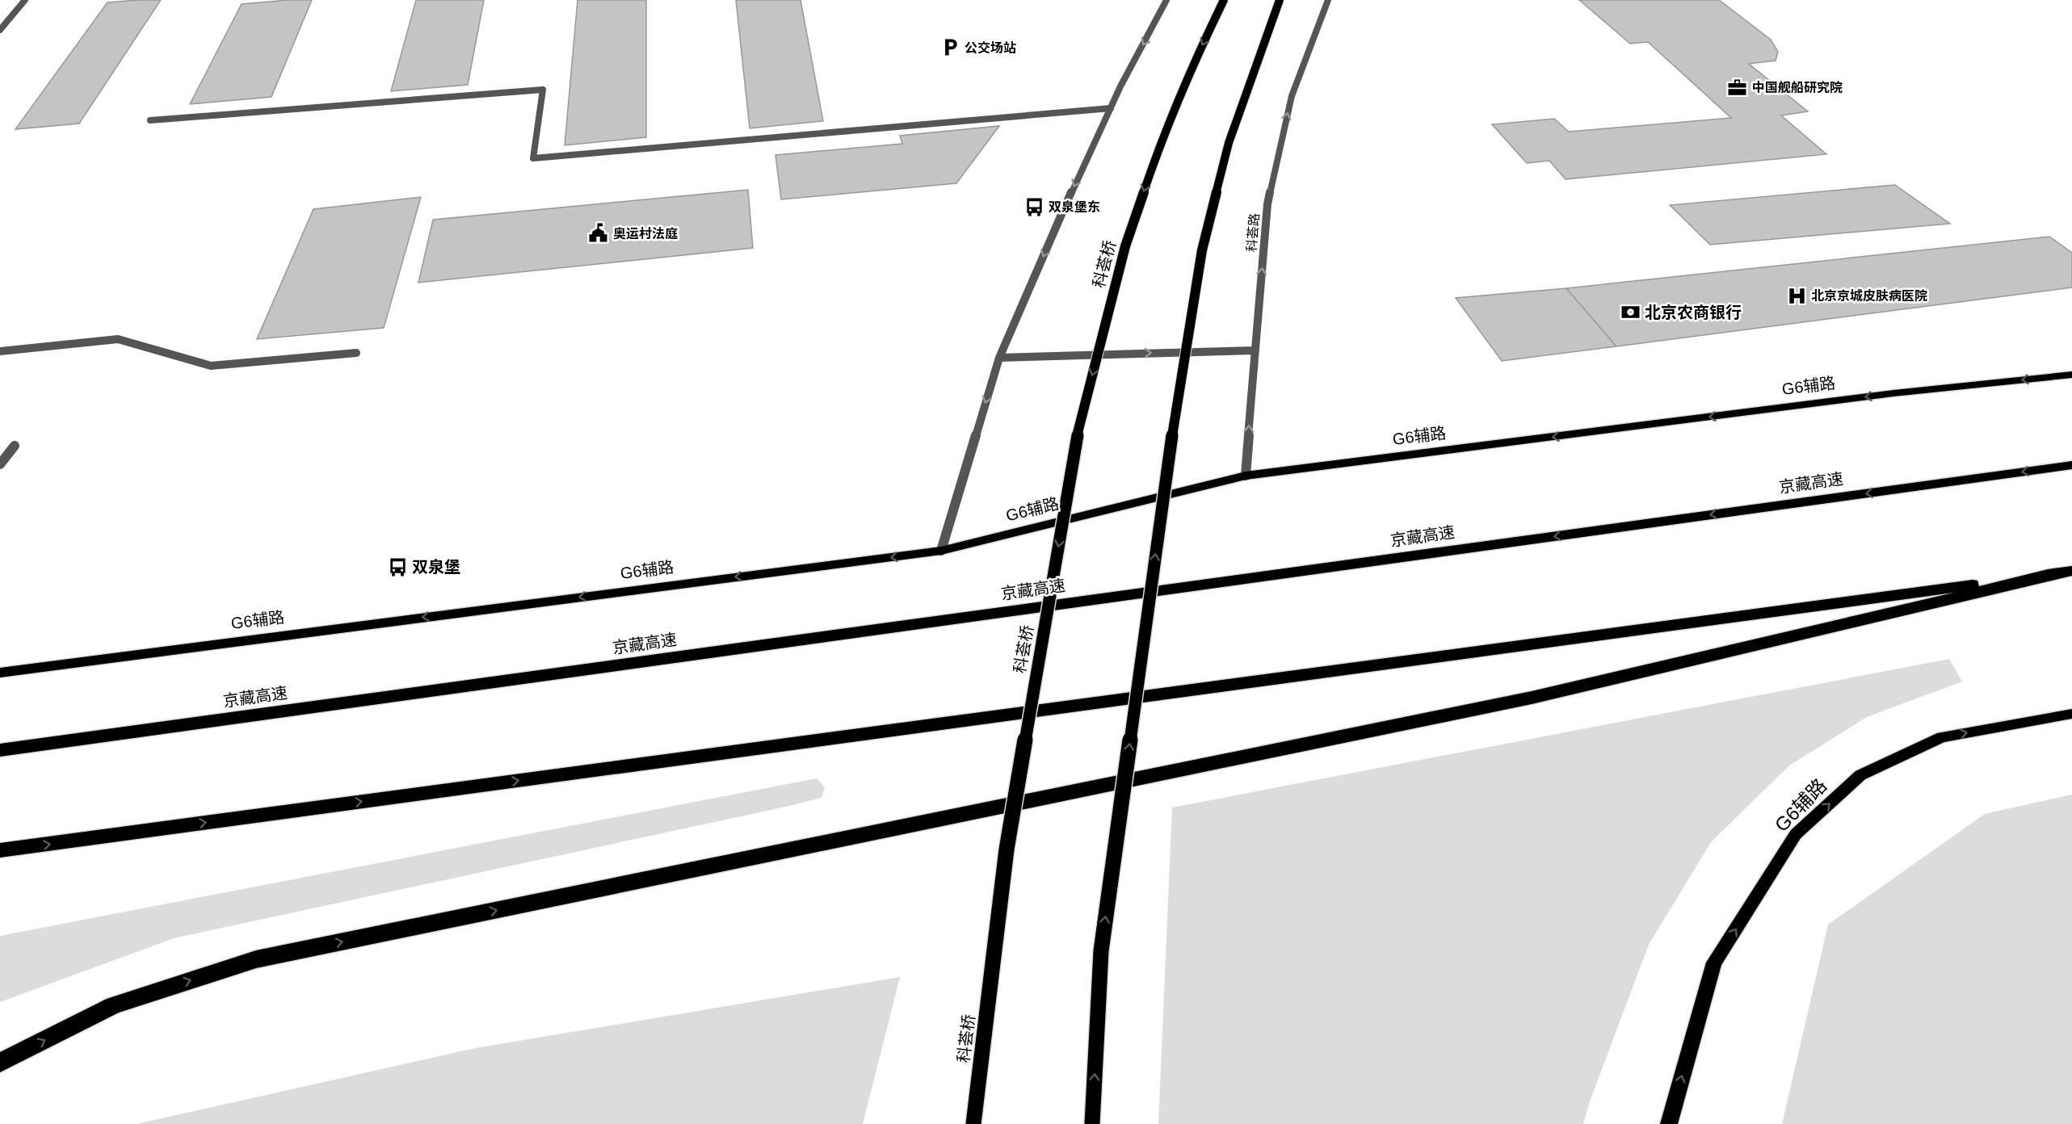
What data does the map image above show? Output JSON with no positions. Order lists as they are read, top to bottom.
{
  "streets": {
    "highway": ["京藏高速"],
    "main road": ["科荟桥", "G6辅路"],
    "street": ["科荟路"]
  },
  "crossings": [
    ["科荟路", "G6辅路"]
  ],
  "one_way": ["科荟路"],
  "places": {
    "parking": ["公交场站"],
    "office": ["中国舰船研究院"],
    "bus stop": ["双泉堡东", "双泉堡"],
    "public building": ["奥运村法庭"],
    "hospital": ["北京京城皮肤病医院"],
    "bank": ["北京农商银行"]
  }
}
